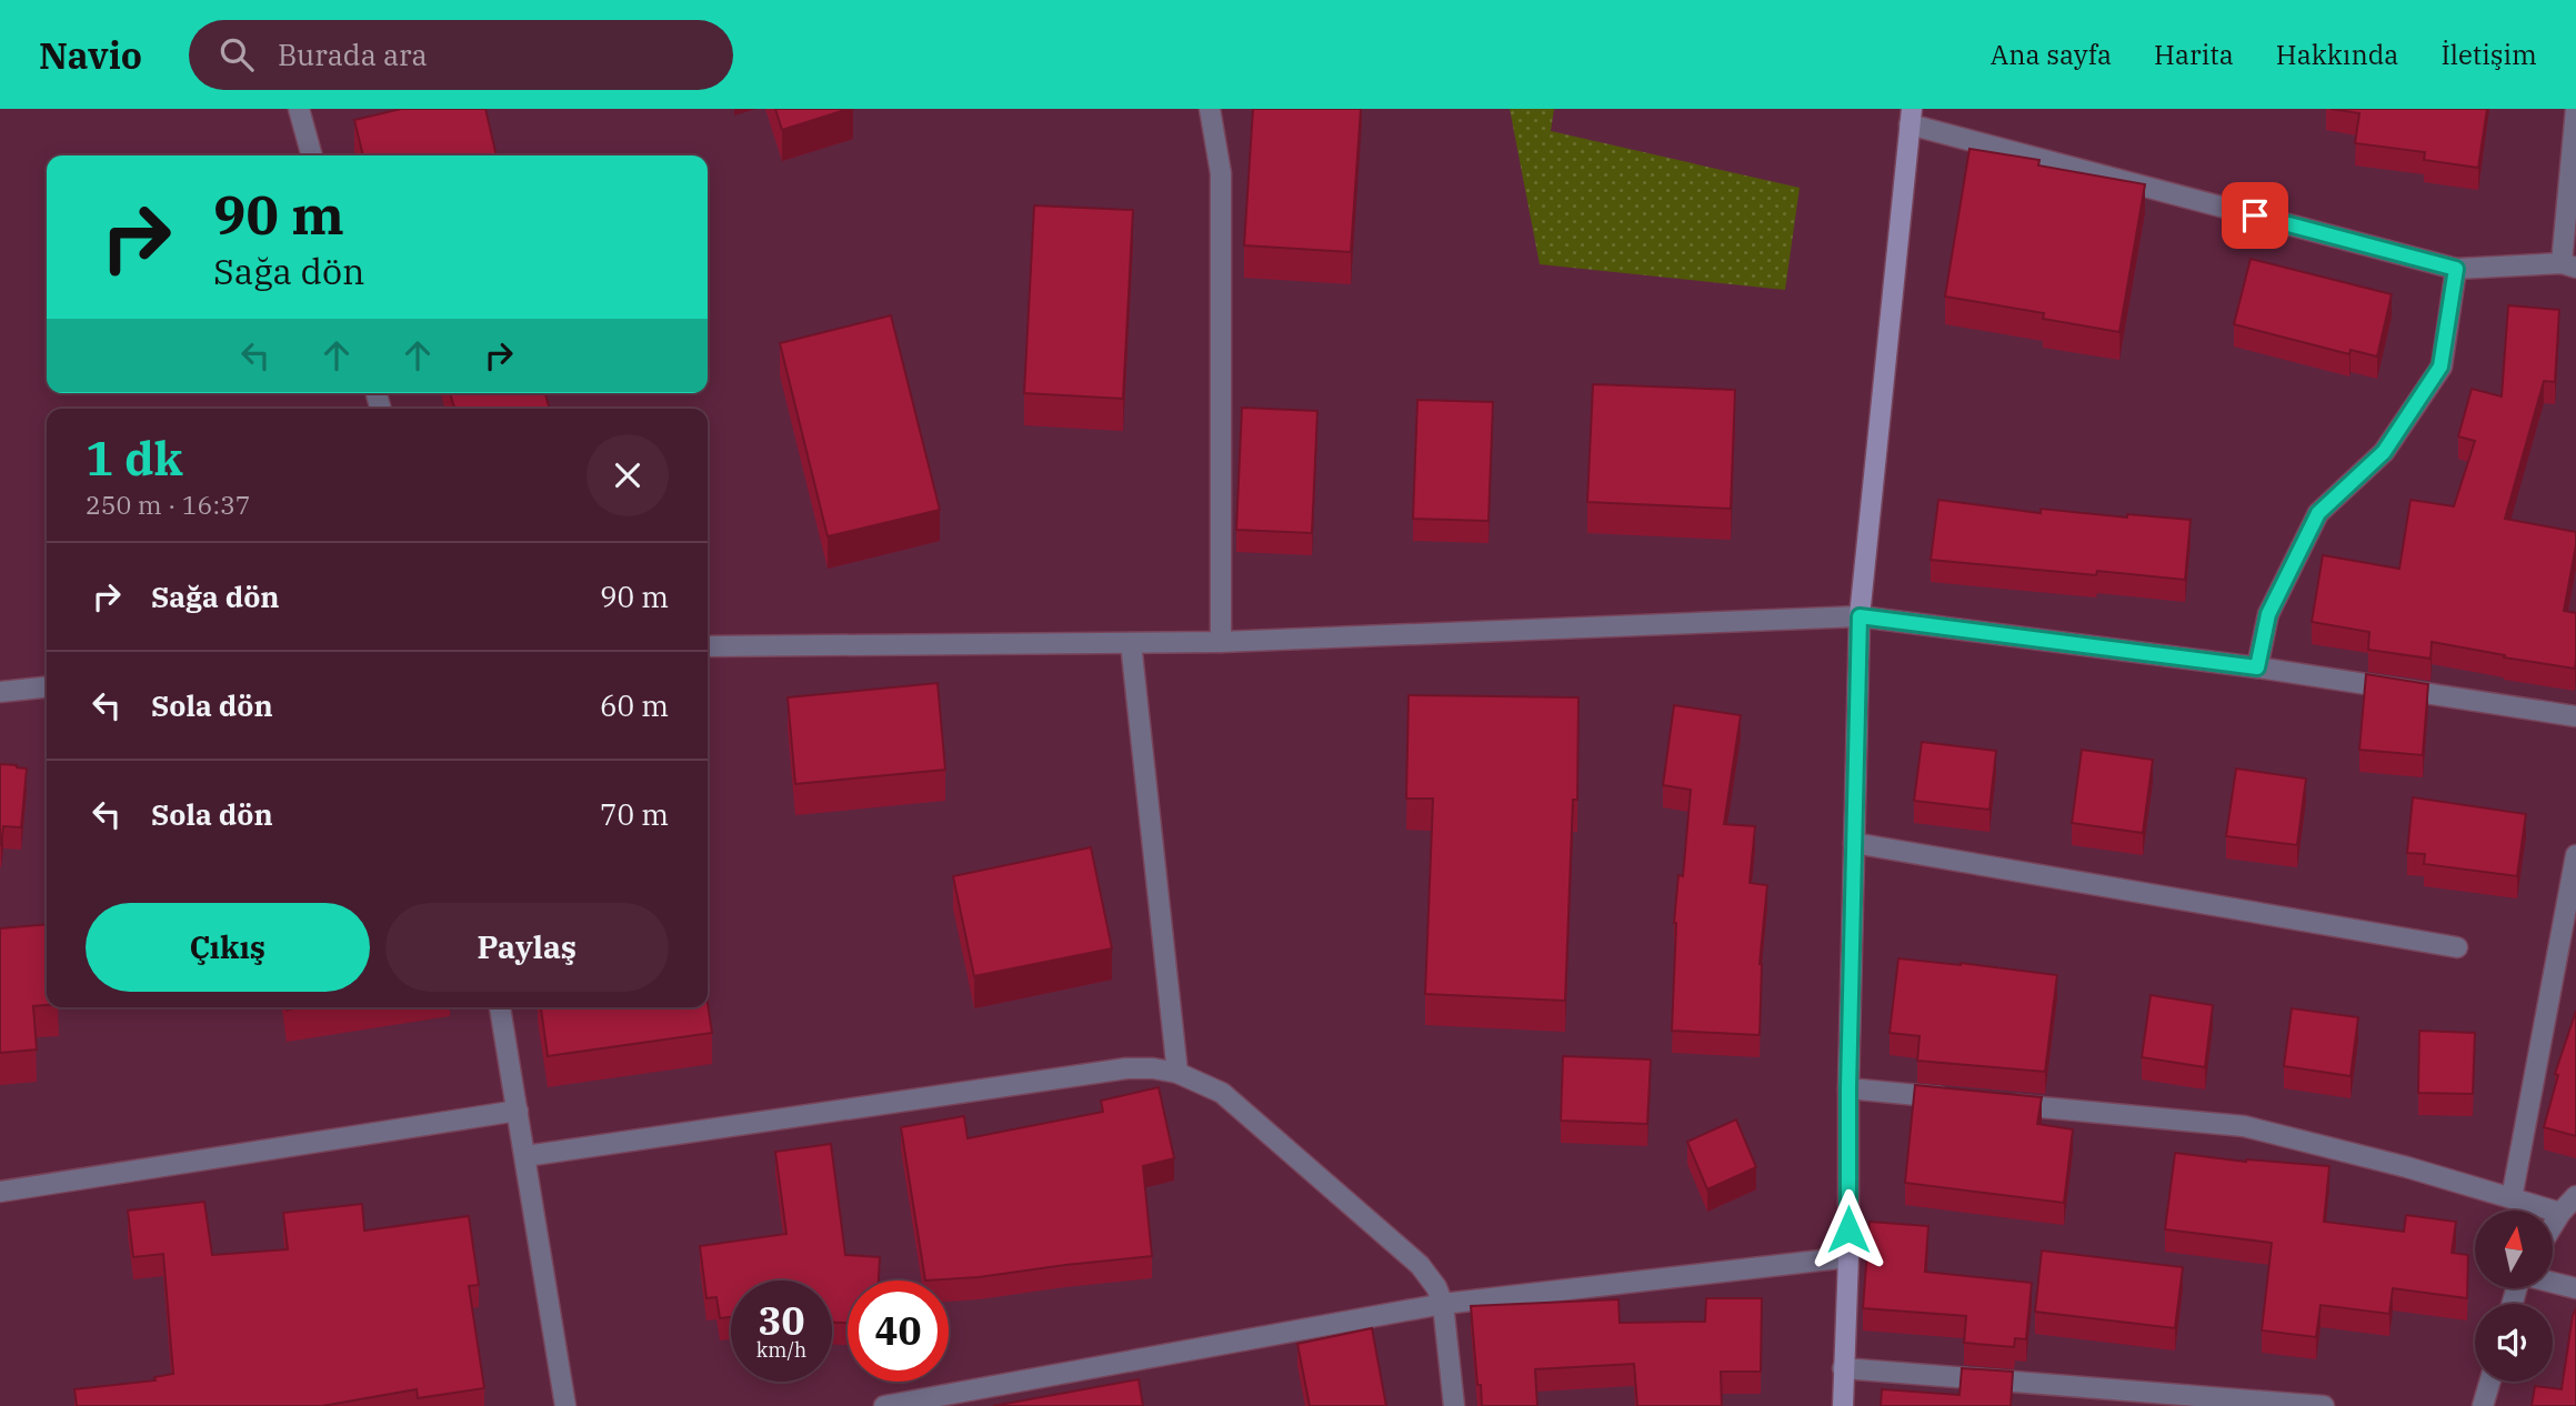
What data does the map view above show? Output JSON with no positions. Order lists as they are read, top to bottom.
{
  "north": "top",
  "page": {
    "header": "Navio",
    "search": "Burada ara",
    "nav": [
      "Ana sayfa",
      "Harita",
      "Hakkında",
      "İletişim"
    ],
    "turn": ["90 m", "Sağa dön"],
    "heading": ["1 dk", "250 m · 16:37"],
    "list": [
      {
        "name": "Sağa dön",
        "value": "90 m"
      },
      {
        "name": "Sola dön",
        "value": "60 m"
      },
      {
        "name": "Sola dön",
        "value": "70 m"
      }
    ],
    "buttons": ["Çıkış", "Paylaş"],
    "speed": "30 km/h",
    "limit": "40"
  }
}
